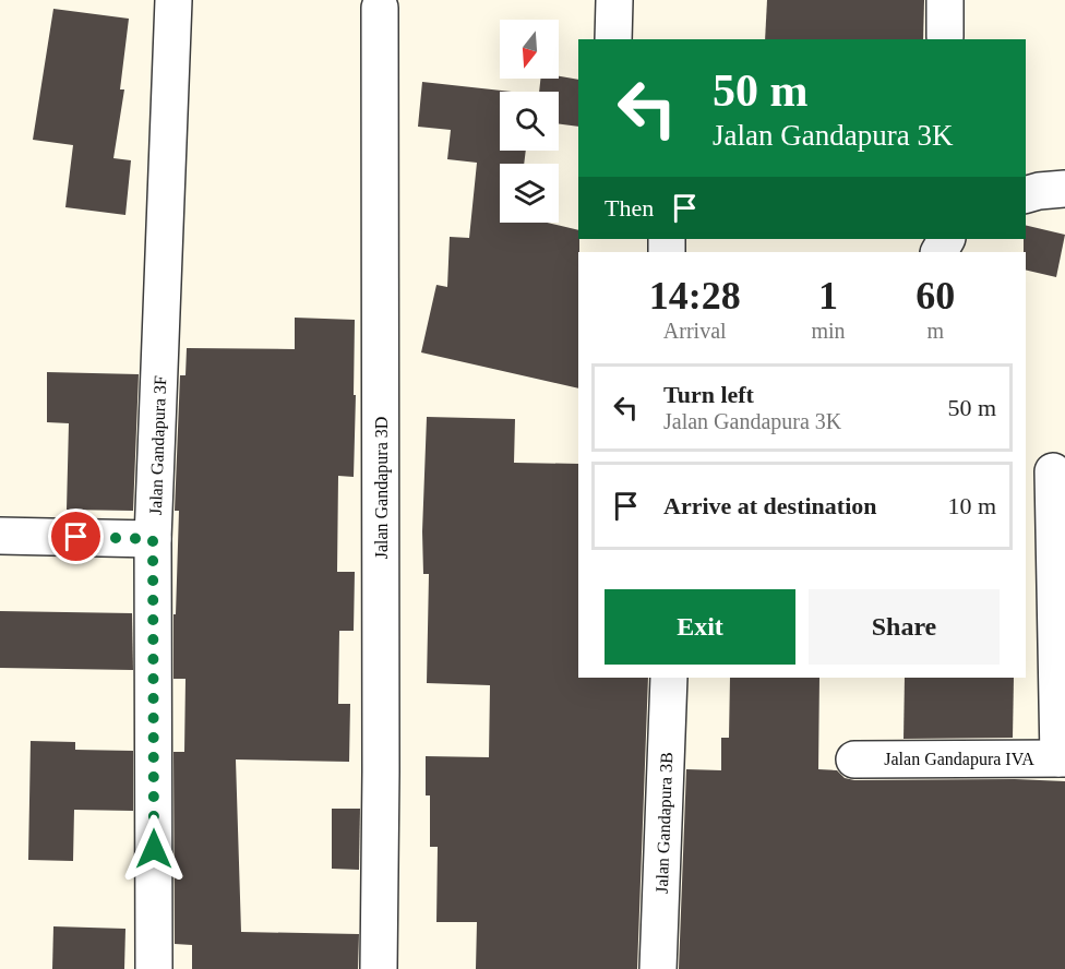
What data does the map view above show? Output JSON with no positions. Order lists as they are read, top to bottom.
{
  "streets": {
    "street": [
      "Jalan Gandapura 3F",
      "Jalan Gandapura 3D",
      "Jalan Gandapura IVA",
      "Jalan Gandapura 3B"
    ]
  },
  "north": "bottom",
  "page": {
    "turn": ["50 m", "Jalan Gandapura 3K"],
    "then": "Then",
    "eta": [
      "14:28",
      "Arrival",
      "1",
      "min",
      "60",
      "m"
    ],
    "list": [
      {
        "name": "Turn left",
        "note": "Jalan Gandapura 3K",
        "value": "50 m"
      },
      {
        "name": "Arrive at destination",
        "value": "10 m"
      }
    ],
    "buttons": ["Exit", "Share"]
  }
}
